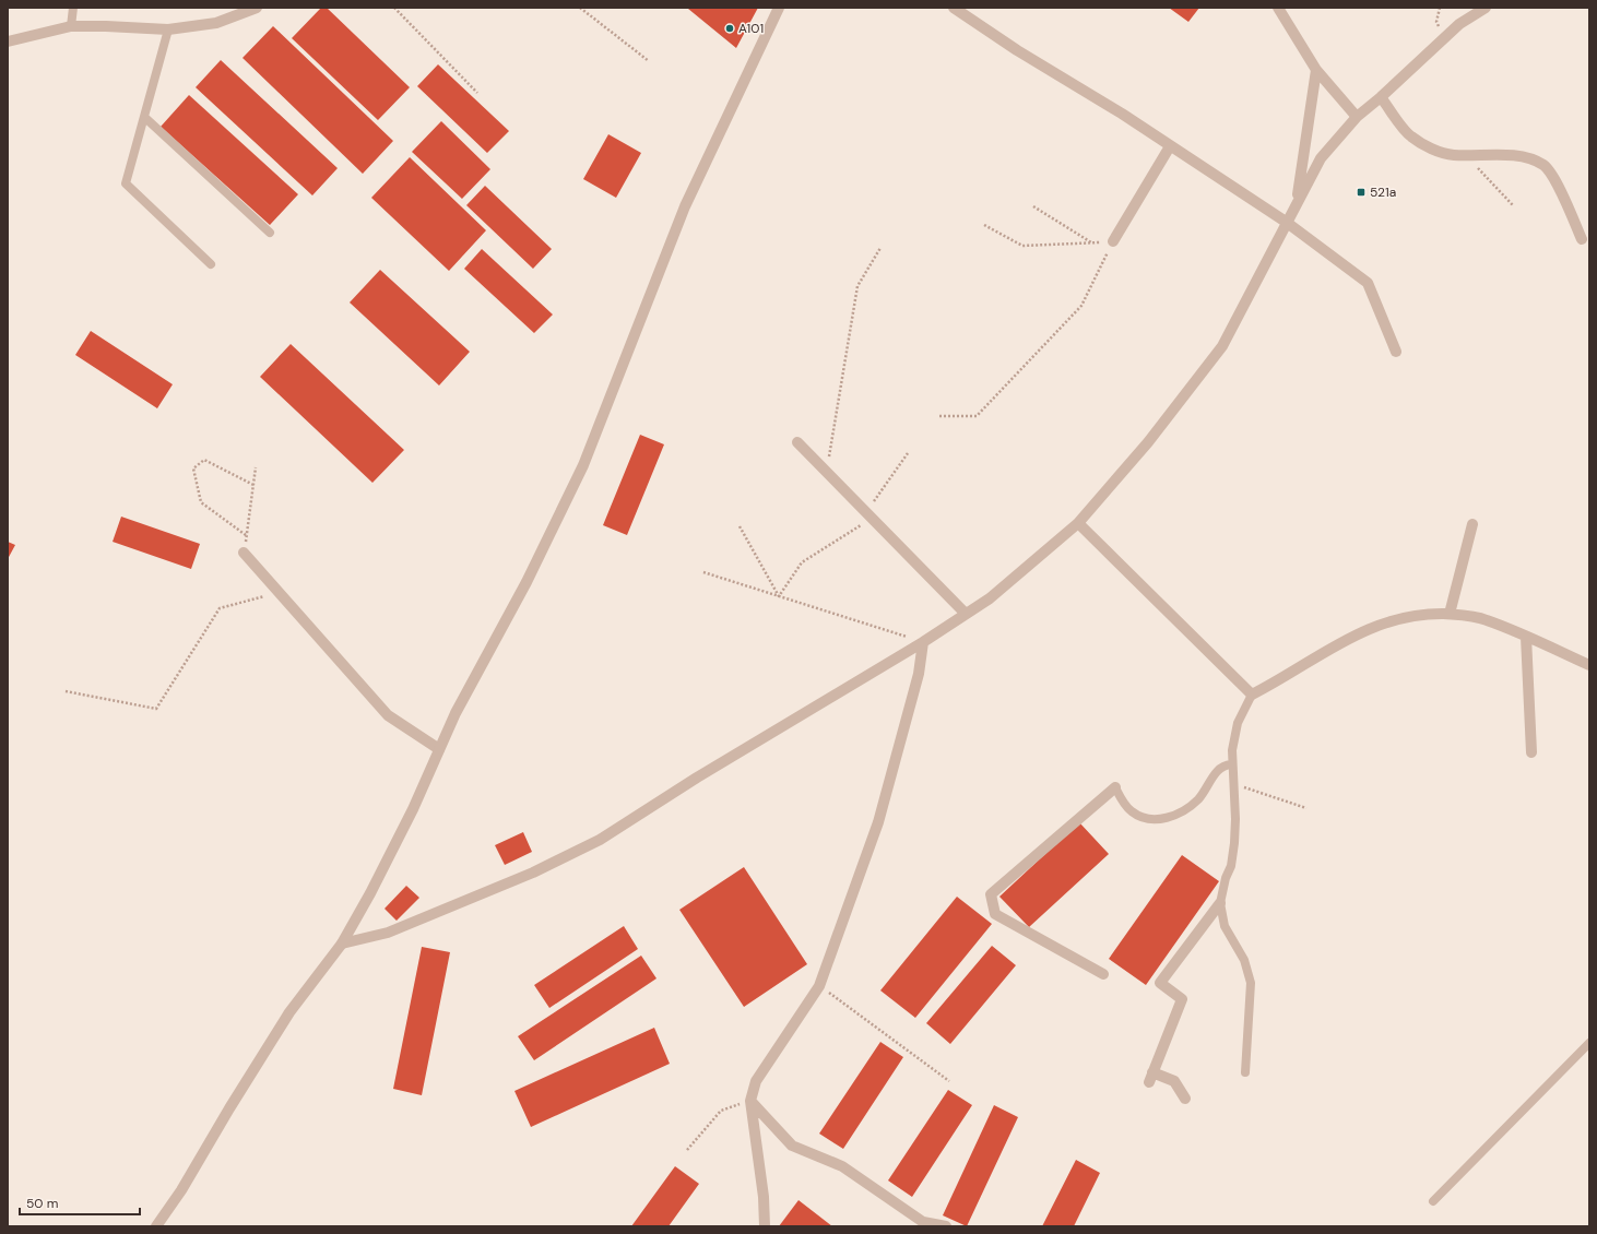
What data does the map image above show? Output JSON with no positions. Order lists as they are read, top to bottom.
{
  "places": {
    "other": ["A101"],
    "transit": ["521a"]
  },
  "scale_bar": "50 m"
}
